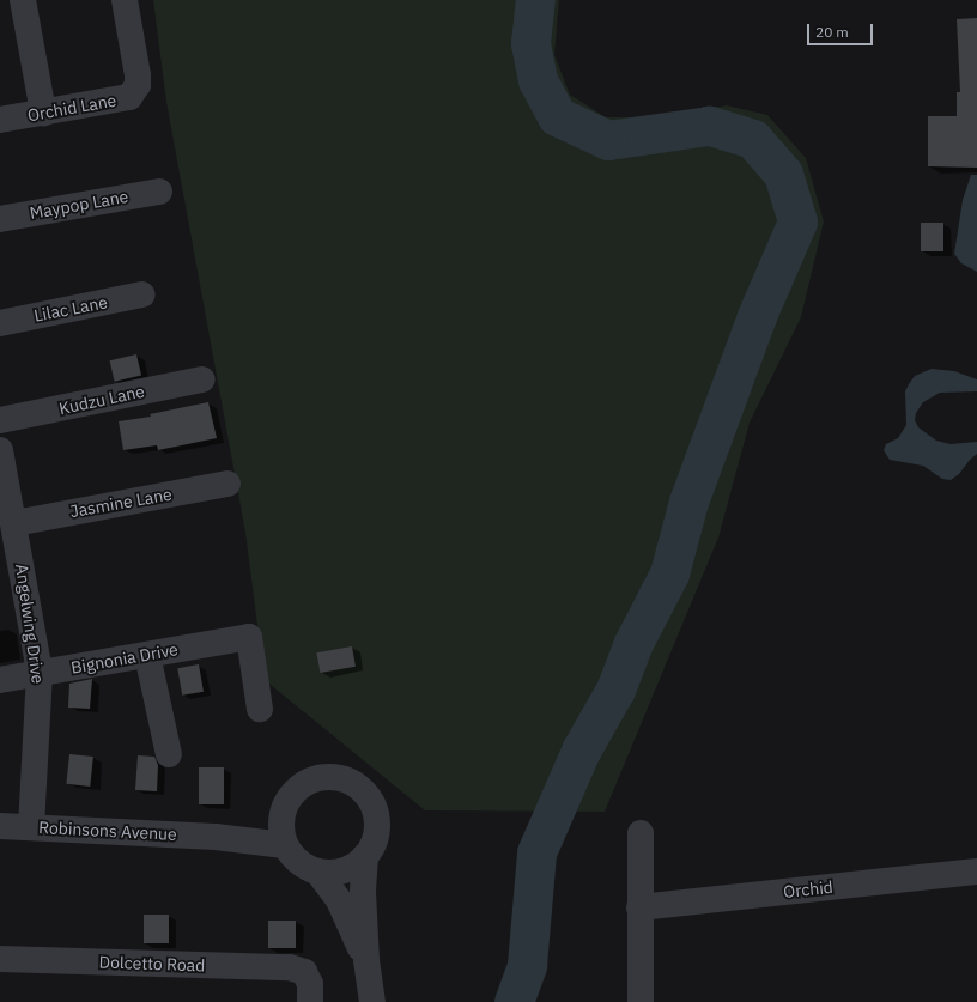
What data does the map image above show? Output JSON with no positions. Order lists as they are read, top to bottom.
{
  "streets": {
    "street": [
      "Orchid Lane",
      "Maypop Lane",
      "Lilac Lane",
      "Kudzu Lane",
      "Jasmine Lane",
      "Angelwing Drive",
      "Bignonia Drive",
      "Robinsons Avenue",
      "Orchid",
      "Dolcetto Road"
    ]
  },
  "crossings": [
    ["Jasmine Lane", "Angelwing Drive"],
    ["Angelwing Drive", "Bignonia Drive"],
    ["Angelwing Drive", "Robinsons Avenue"]
  ],
  "scale_bar": "20 m"
}
